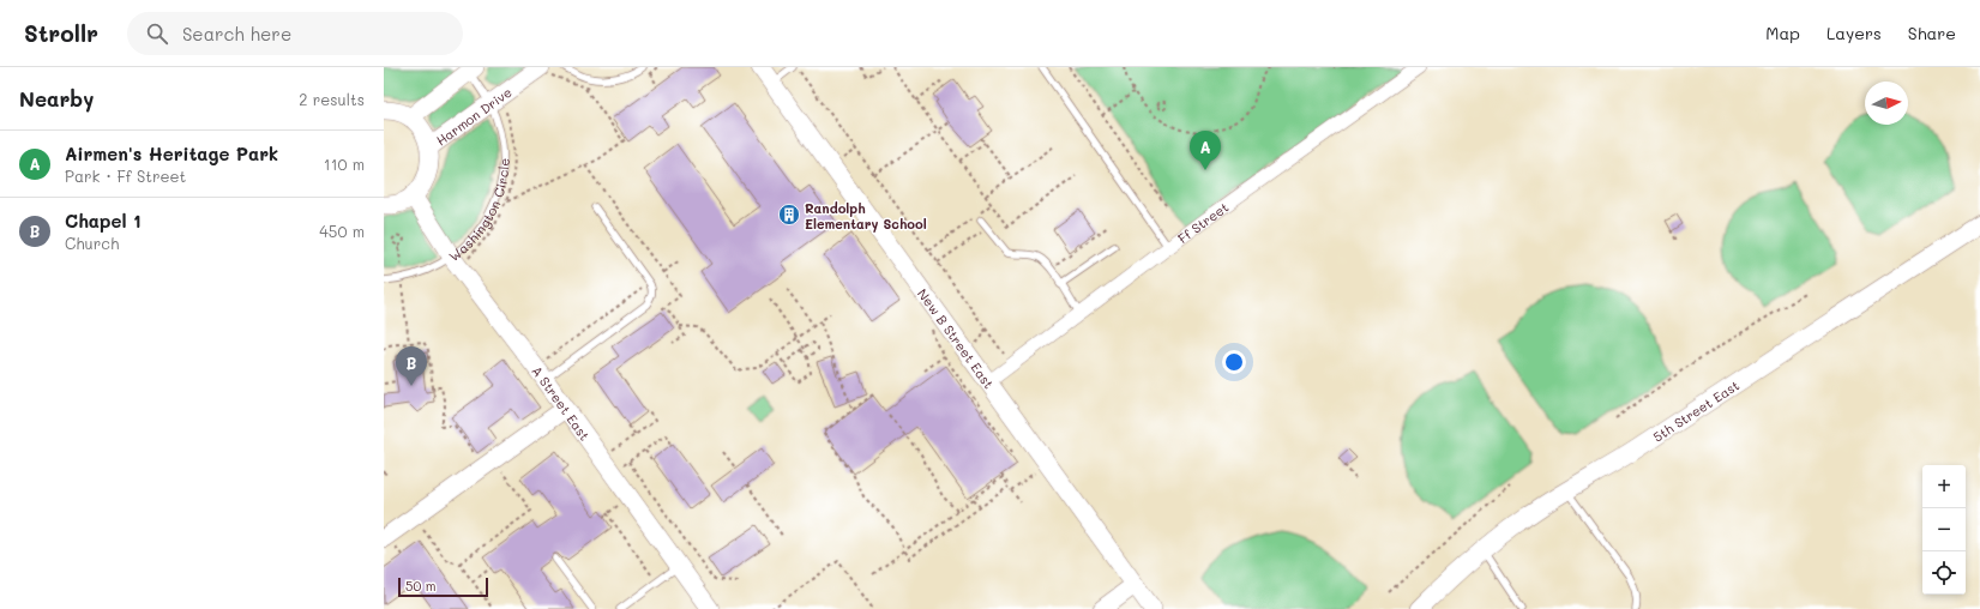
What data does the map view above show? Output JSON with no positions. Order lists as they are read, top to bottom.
{
  "streets": {
    "street": [
      "Harmon Drive",
      "Ff Street",
      "New B Street East",
      "A Street East",
      "5th Street East"
    ],
    "lane": ["Washington Circle"]
  },
  "crossings": [
    ["Harmon Drive", "Washington Circle"],
    ["Washington Circle", "A Street East"],
    ["Ff Street", "New B Street East"]
  ],
  "places": {
    "building": ["Randolph Elementary School"]
  },
  "scale_bar": "50 m",
  "north": "right",
  "page": {
    "header": "Strollr",
    "search": "Search here",
    "nav": ["Map", "Layers", "Share"],
    "heading": ["Nearby", "2 results"],
    "list": [
      {
        "mark": "A",
        "name": "Airmen's Heritage Park",
        "note": "Park · Ff Street",
        "value": "110 m"
      },
      {
        "mark": "B",
        "name": "Chapel 1",
        "note": "Church",
        "value": "450 m"
      }
    ],
    "pins": ["A", "B"],
    "map_buttons": ["+", "−"],
    "scale": "50 m"
  }
}
